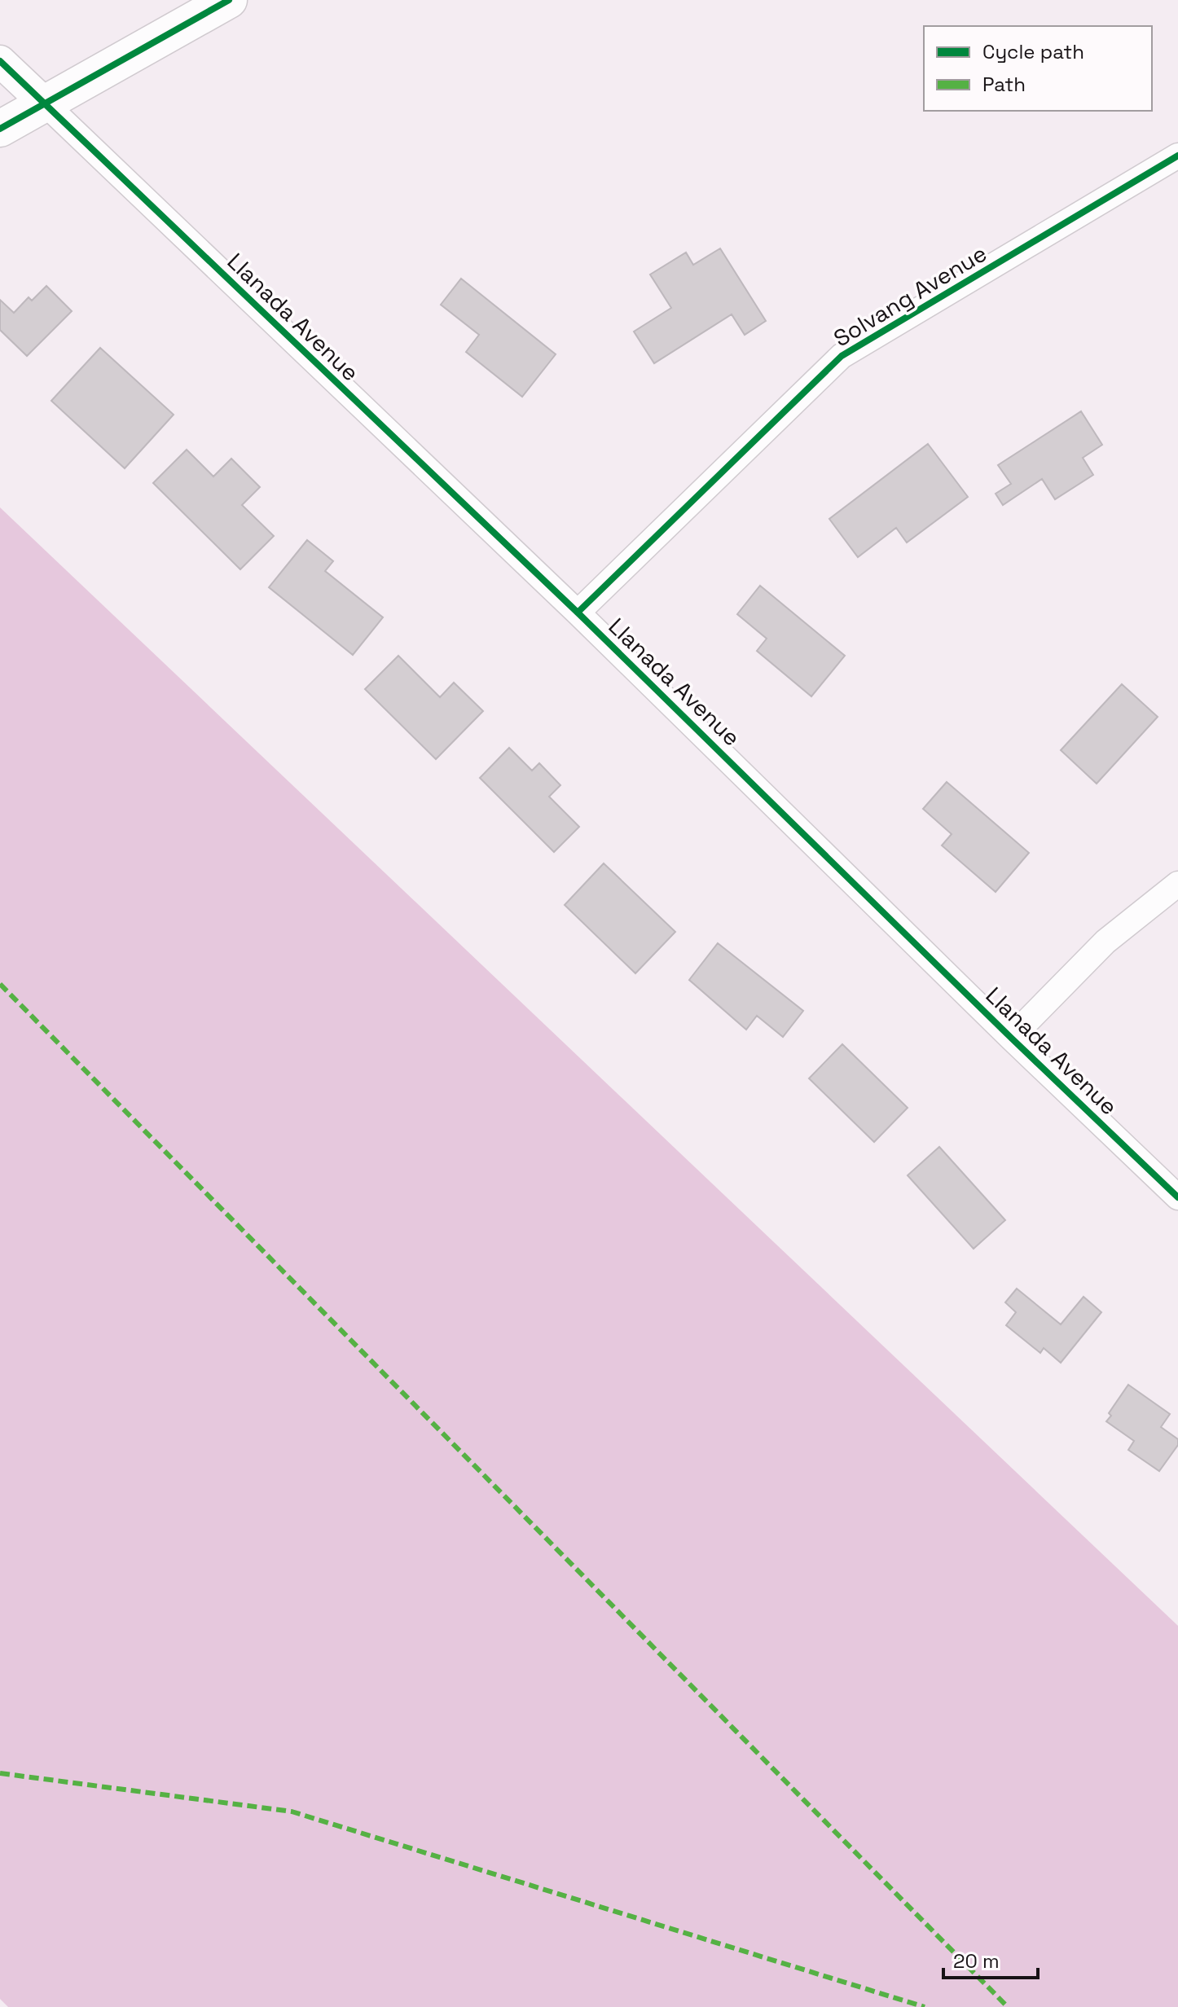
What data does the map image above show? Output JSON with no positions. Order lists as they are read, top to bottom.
{
  "streets": {
    "street": ["Solvang Avenue", "Llanada Avenue"]
  },
  "crossings": [
    ["Solvang Avenue", "Llanada Avenue"]
  ],
  "legend": ["Cycle path", "Path"],
  "scale_bar": "20 m"
}
